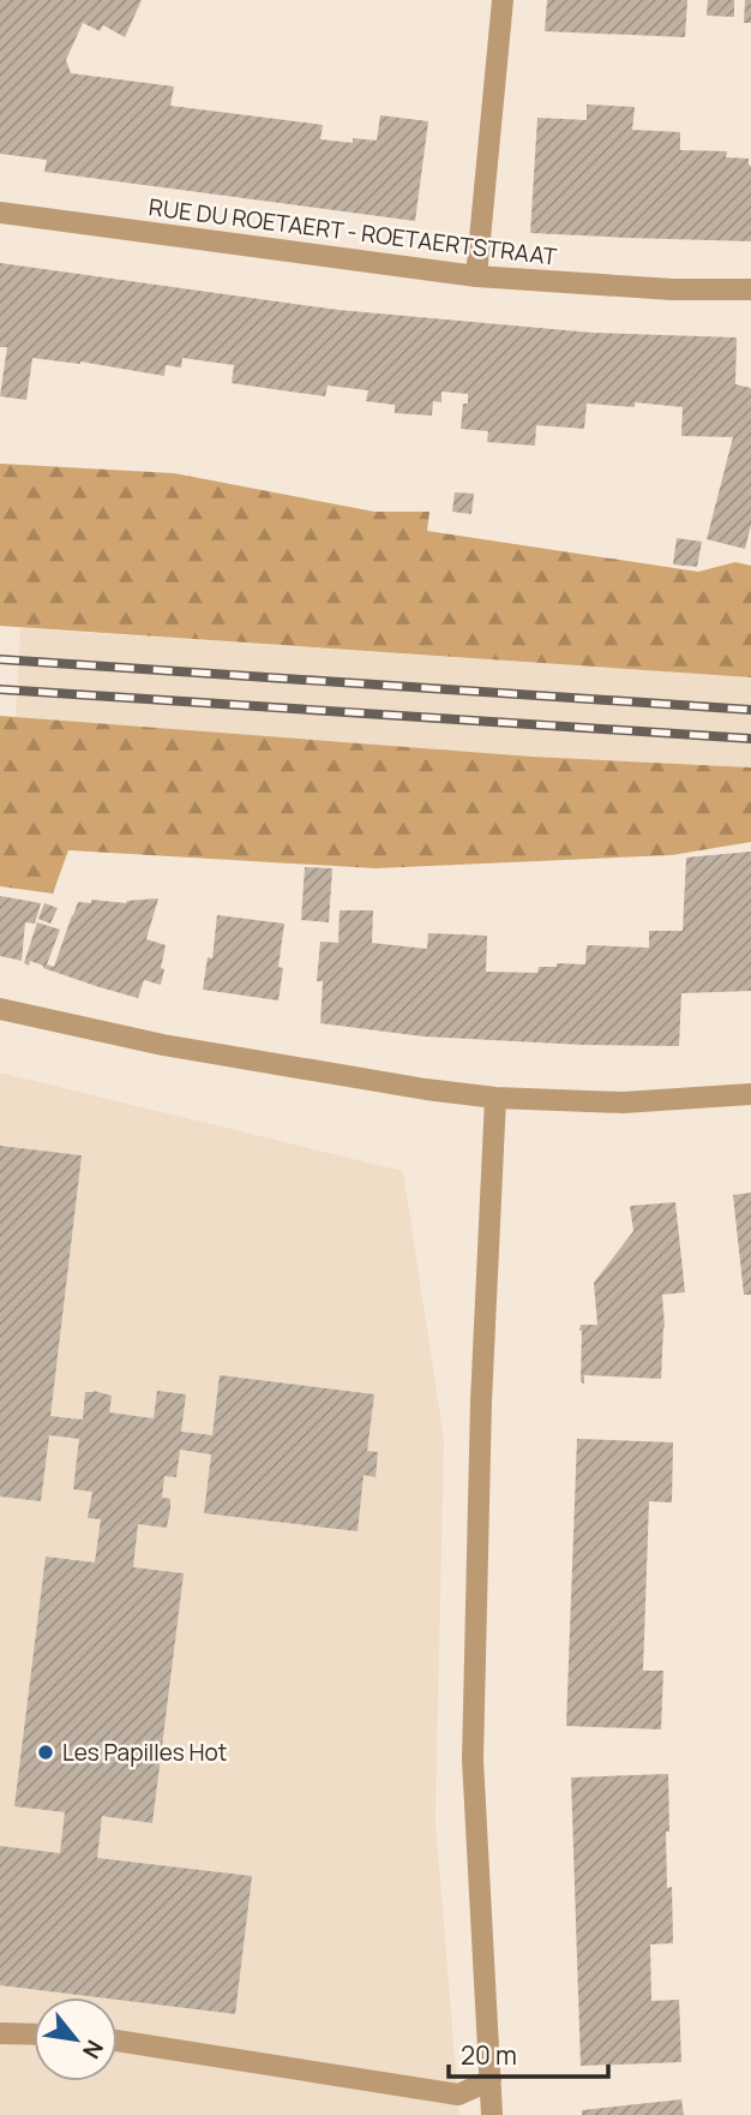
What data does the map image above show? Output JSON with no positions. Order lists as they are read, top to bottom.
{
  "streets": {
    "street": ["RUE DU ROETAERT - ROETAERTSTRAAT"]
  },
  "places": ["Les Papilles Hot"],
  "scale_bar": "20 m",
  "north": "bottom right"
}
